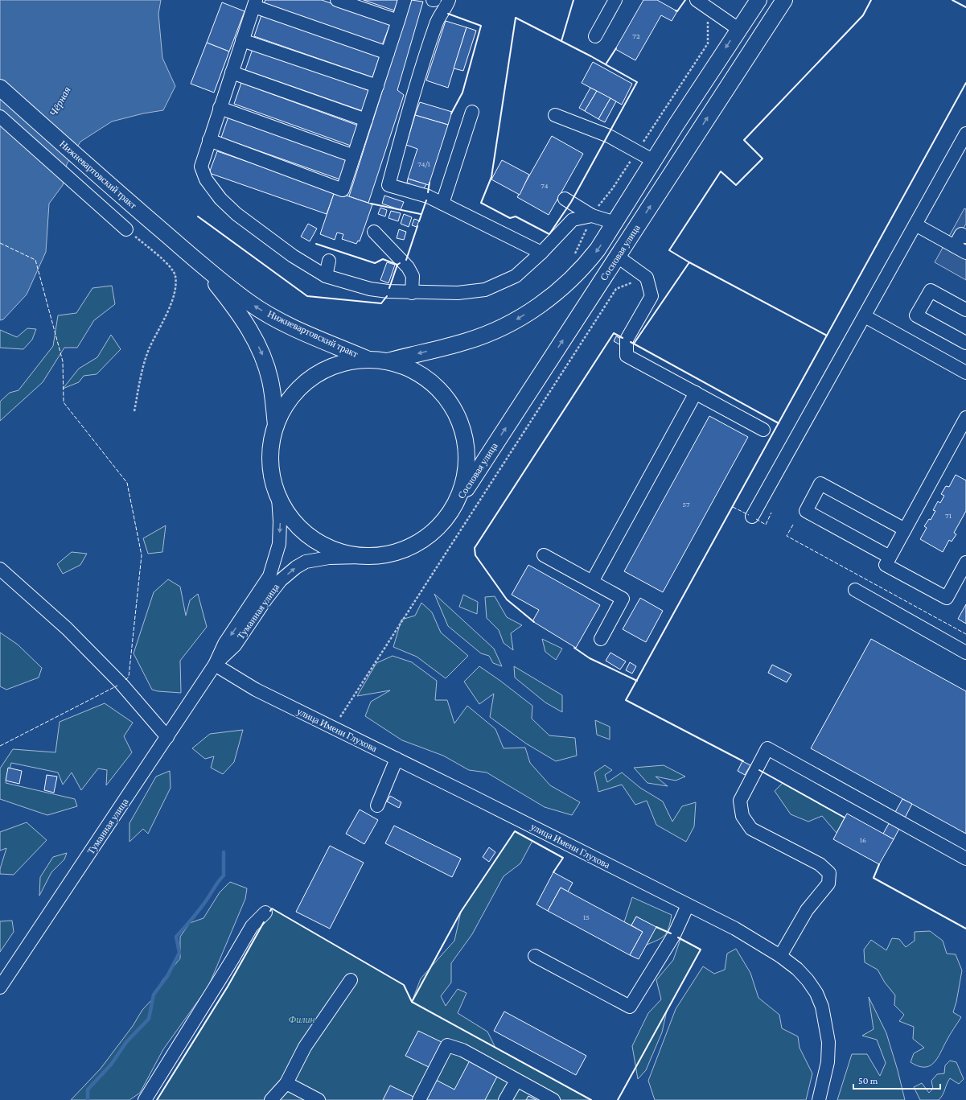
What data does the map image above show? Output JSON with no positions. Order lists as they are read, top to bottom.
{
  "streets": {
    "main road": ["Нижневартовский тракт", "Сосновая улица"],
    "street": ["Туманная улица", "улица Имени Глухова"]
  },
  "crossings": [
    ["Туманная улица", "улица Имени Глухова"]
  ],
  "water": ["Чёрная"],
  "parks": ["Филин"],
  "house_numbers": [
    "72",
    "74/1",
    "74",
    "57",
    "71",
    "16",
    "15"
  ],
  "scale_bar": "50 m"
}
